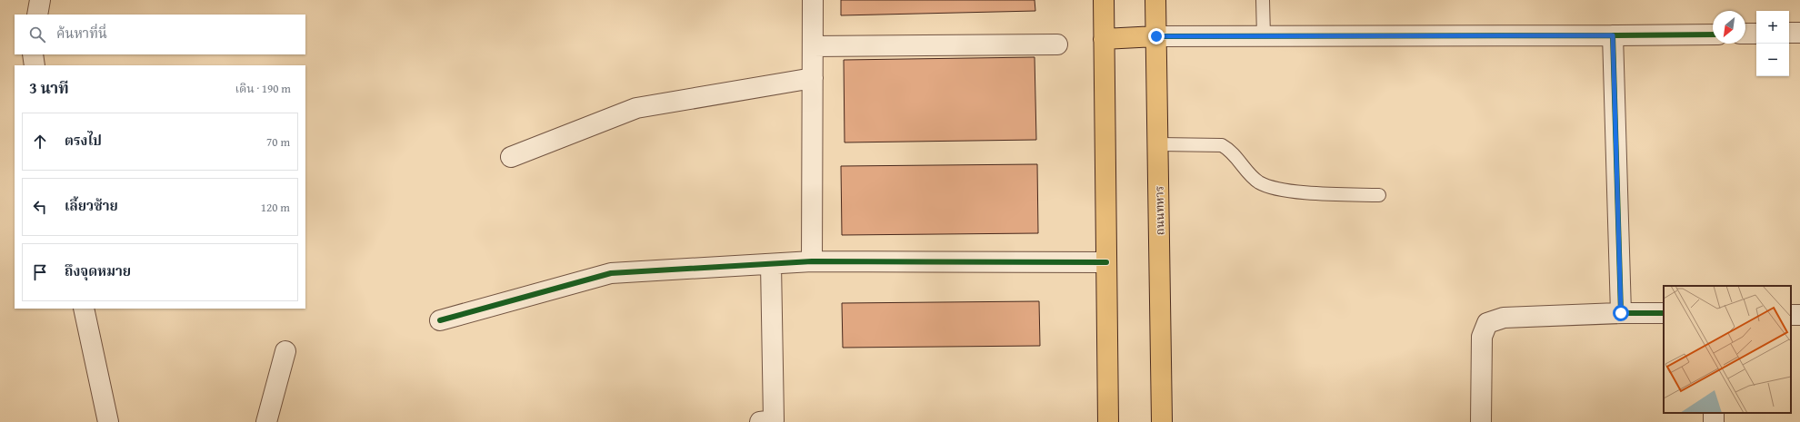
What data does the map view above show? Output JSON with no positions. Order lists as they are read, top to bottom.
{
  "streets": {
    "main road": ["ถนนทหาร"]
  },
  "north": "bottom left",
  "page": {
    "map_buttons": ["+", "−"],
    "search": "ค้นหาที่นี่",
    "heading": ["3 นาที", "เดิน · 190 m"],
    "list": [
      ["ตรงไป", "70 m"],
      ["เลี้ยวซ้าย", "120 m"],
      "ถึงจุดหมาย"
    ]
  }
}
